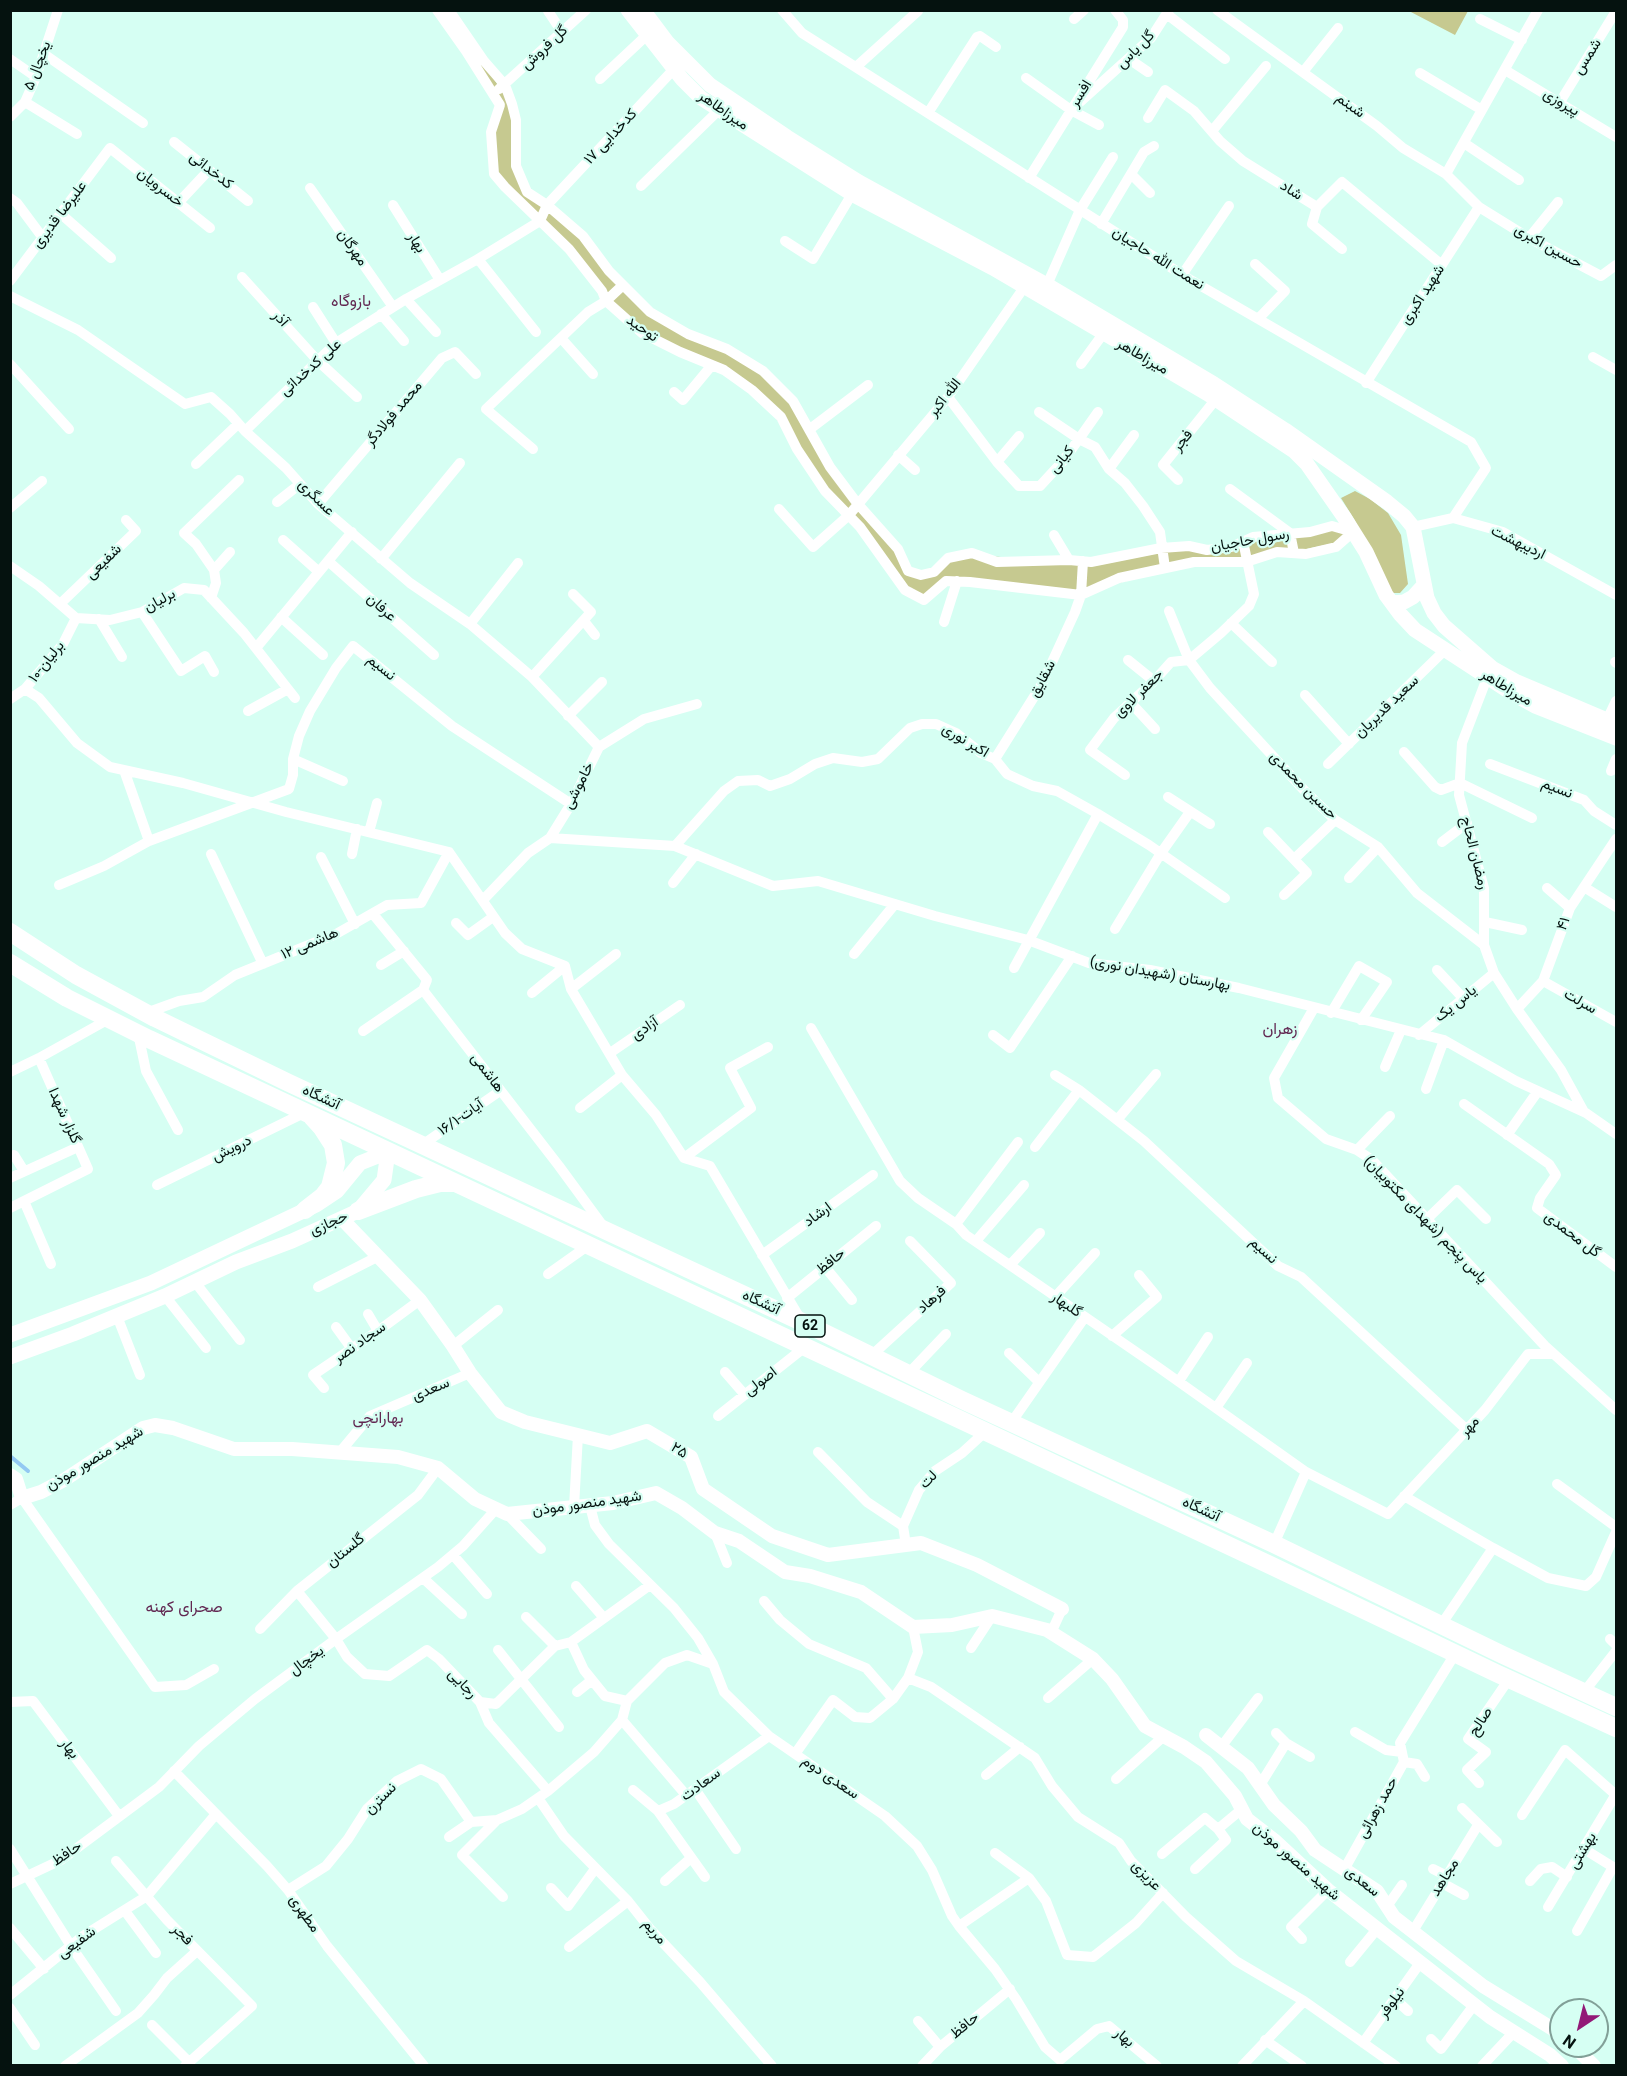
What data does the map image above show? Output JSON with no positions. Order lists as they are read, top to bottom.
{
  "streets": {
    "main road": [
      "میرزاطاهر",
      "آتشگاه",
      "حجازی",
      "62"
    ],
    "street": [
      "گل فروش",
      "گل یاس",
      "شمس",
      "یخچال ۵",
      "افسر",
      "پیروزی",
      "شبنم",
      "کدخدایی ۱۷",
      "کدخدائی",
      "خسرویان",
      "شاد",
      "علیرضا قدیری",
      "بهار",
      "حسین اکبری",
      "مهرگان",
      "نعمت الله حاجیان",
      "شهید اکبری",
      "آذر",
      "توحید",
      "علی کدخدائی",
      "الله اکبر",
      "محمد فولادگر",
      "فجر",
      "کیانی",
      "عسگری",
      "رسول حاجیان",
      "اردیبهشت",
      "شفیعی",
      "برلیان",
      "عرفان",
      "۱۰-برلیان",
      "نسیم",
      "شقایق",
      "جعفر لاوی",
      "سعید قدیریان",
      "اکبر نوری",
      "خاموشی",
      "حسین محمدی",
      "رمضان الحاج",
      "۴۱",
      "۱۲ هاشمی",
      "بهارستان (شهیدان نوری)",
      "سرلت",
      "یاس یک",
      "آزادی",
      "هاشمی",
      "گلزار شهدا",
      "۱۶/۱-آیات",
      "درویش",
      "ارشاد",
      "یاس پنجم (شهدای مکتوبیان)",
      "گل محمدی",
      "حافظ",
      "فرهاد",
      "گلبهار",
      "سجاد نصر",
      "اصولی",
      "سعدی",
      "مهر",
      "۲۵",
      "شهید منصور موذن",
      "لت",
      "گلستان",
      "یخچال",
      "رجایی",
      "صالح",
      "سعدی دوم",
      "سعادت",
      "نسترن",
      "حمد زهرائی",
      "بهشتی",
      "عزیزی",
      "مجاهد",
      "مطهری",
      "مریم",
      "نیلوفر"
    ]
  },
  "crossings": [
    ["گل فروش", "توحید"],
    ["گل یاس", "افسر"],
    ["شمس", "پیروزی"],
    ["افسر", "نعمت الله حاجیان"],
    ["شبنم", "حسین اکبری"],
    ["شبنم", "شهید اکبری"],
    ["میرزاطاهر", "کدخدایی ۱۷"],
    ["میرزاطاهر", "الله اکبر"],
    ["میرزاطاهر", "فجر"],
    ["میرزاطاهر", "رسول حاجیان"],
    ["میرزاطاهر", "اردیبهشت"],
    ["میرزاطاهر", "سعید قدیریان"],
    ["میرزاطاهر", "رمضان الحاج"],
    ["کدخدایی ۱۷", "توحید"],
    ["کدخدایی ۱۷", "علی کدخدائی"],
    ["خسرویان", "علیرضا قدیری"],
    ["شاد", "شهید اکبری"],
    ["بهار", "علی کدخدائی"],
    ["بهار", "حافظ"],
    ["بهار", "یخچال"],
    ["بهار", "سعدی دوم"],
    ["حسین اکبری", "شهید اکبری"],
    ["مهرگان", "علی کدخدائی"],
    ["نعمت الله حاجیان", "شهید اکبری"],
    ["نعمت الله حاجیان", "اردیبهشت"],
    ["آذر", "علی کدخدائی"],
    ["توحید", "علی کدخدائی"],
    ["توحید", "الله اکبر"],
    ["توحید", "رسول حاجیان"],
    ["علی کدخدائی", "عسگری"],
    ["الله اکبر", "کیانی"],
    ["محمد فولادگر", "عسگری"],
    ["فجر", "شفیعی"],
    ["کیانی", "رسول حاجیان"],
    ["عسگری", "خاموشی"],
    ["رسول حاجیان", "شقایق"],
    ["رسول حاجیان", "جعفر لاوی"],
    ["شفیعی", "مطهری"],
    ["برلیان", "۱۰-برلیان"],
    ["نسیم", "خاموشی"],
    ["نسیم", "مهر"],
    ["شقایق", "اکبر نوری"],
    ["جعفر لاوی", "حسین محمدی"],
    ["اکبر نوری", "بهارستان (شهیدان نوری)"],
    ["خاموشی", "بهارستان (شهیدان نوری)"],
    ["حسین محمدی", "رمضان الحاج"],
    ["رمضان الحاج", "۴۱"],
    ["رمضان الحاج", "بهارستان (شهیدان نوری)"],
    ["رمضان الحاج", "یاس یک"],
    ["۴۱", "سرلت"],
    ["۱۲ هاشمی", "هاشمی"],
    ["۱۲ هاشمی", "آتشگاه"],
    ["بهارستان (شهیدان نوری)", "یاس یک"],
    ["بهارستان (شهیدان نوری)", "یاس پنجم (شهدای مکتوبیان)"],
    ["هاشمی", "آتشگاه"],
    ["هاشمی", "۱۶/۱-آیات"],
    ["آتشگاه", "۱۶/۱-آیات"],
    ["آتشگاه", "درویش"],
    ["آتشگاه", "حجازی"],
    ["آتشگاه", "فرهاد"],
    ["آتشگاه", "اصولی"],
    ["آتشگاه", "لت"],
    ["آتشگاه", "صالح"],
    ["آتشگاه", "حمد زهرائی"],
    ["یاس پنجم (شهدای مکتوبیان)", "مهر"],
    ["حجازی", "۲۵"],
    ["حافظ", "یخچال"],
    ["حافظ", "سعدی دوم"],
    ["گلبهار", "مهر"],
    ["سجاد نصر", "۲۵"],
    ["سعدی", "۲۵"],
    ["سعدی", "شهید منصور موذن"],
    ["سعدی", "حمد زهرائی"],
    ["سعدی", "مجاهد"],
    ["شهید منصور موذن", "گلستان"],
    ["شهید منصور موذن", "یخچال"],
    ["شهید منصور موذن", "سعدی دوم"],
    ["شهید منصور موذن", "نیلوفر"],
    ["یخچال", "رجایی"],
    ["یخچال", "مطهری"],
    ["سعدی دوم", "سعادت"],
    ["نسترن", "مطهری"],
    ["عزیزی", "نیلوفر"]
  ],
  "districts": [
    "بازوگاه",
    "زهران",
    "بهارانچی",
    "صحرای کهنه"
  ],
  "north": "bottom left"
}
